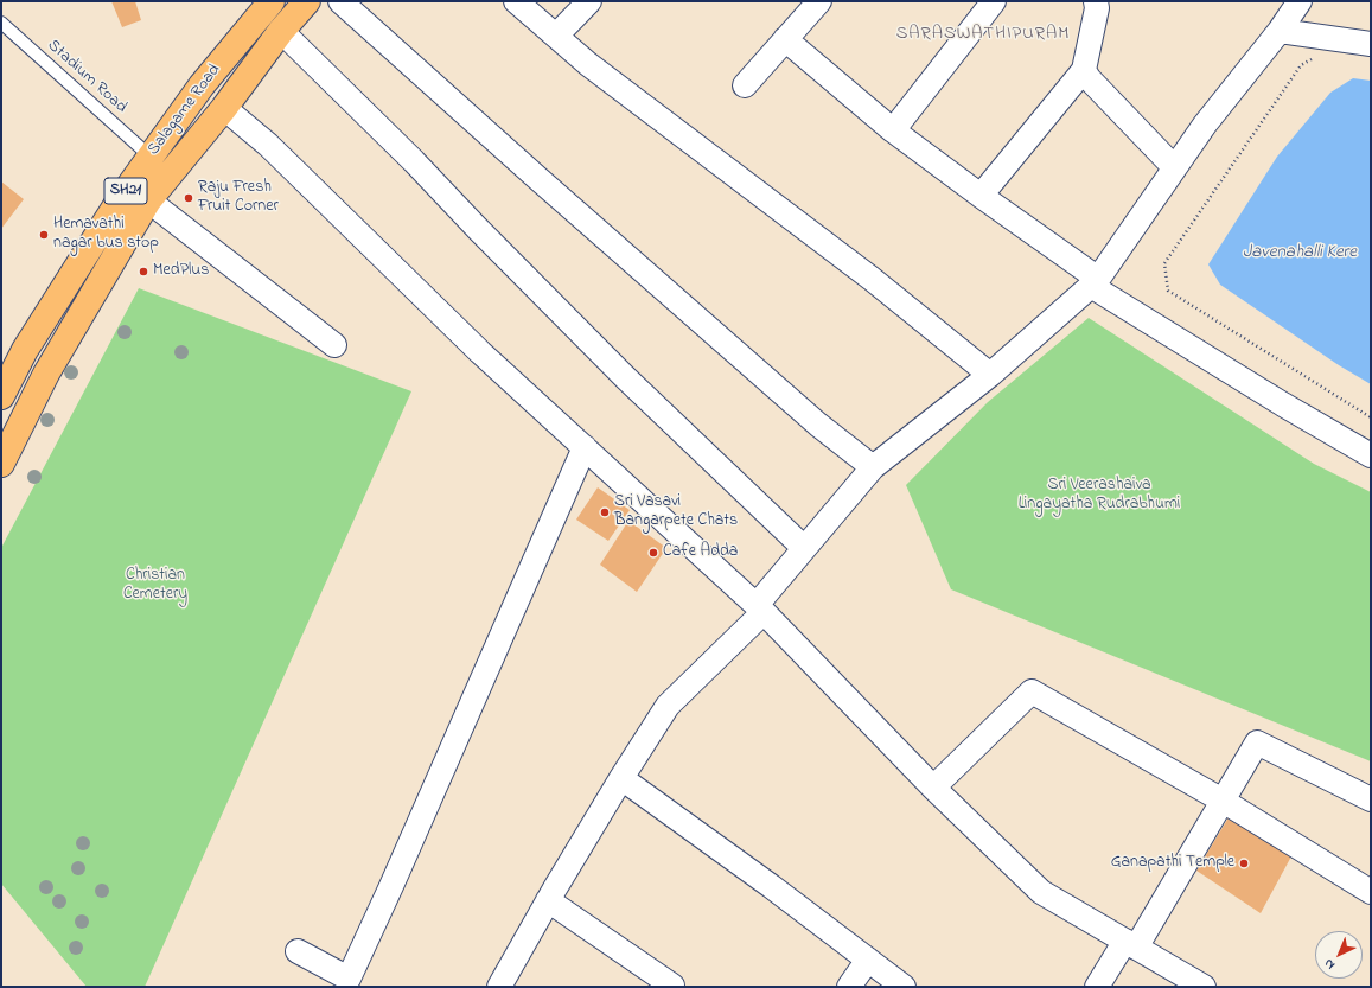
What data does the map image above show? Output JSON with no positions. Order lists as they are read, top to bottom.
{
  "streets": {
    "main road": ["Salagame Road", "SH21"],
    "lane": ["Stadium Road"]
  },
  "crossings": [
    ["Stadium Road", "Salagame Road"]
  ],
  "districts": ["SARASWATHIPURAM"],
  "water": ["Javenahalli Kere"],
  "parks": ["Sri Veerashaiva Lingayatha Rudrabhumi", "Christian Cemetery"],
  "places": [
    "Raju Fresh Fruit Corner",
    "Hemavathi nagar bus stop",
    "MedPlus",
    "Sri Vasavi Bangarpete Chats",
    "Cafe Adda",
    "Ganapathi Temple"
  ],
  "north": "bottom left"
}
